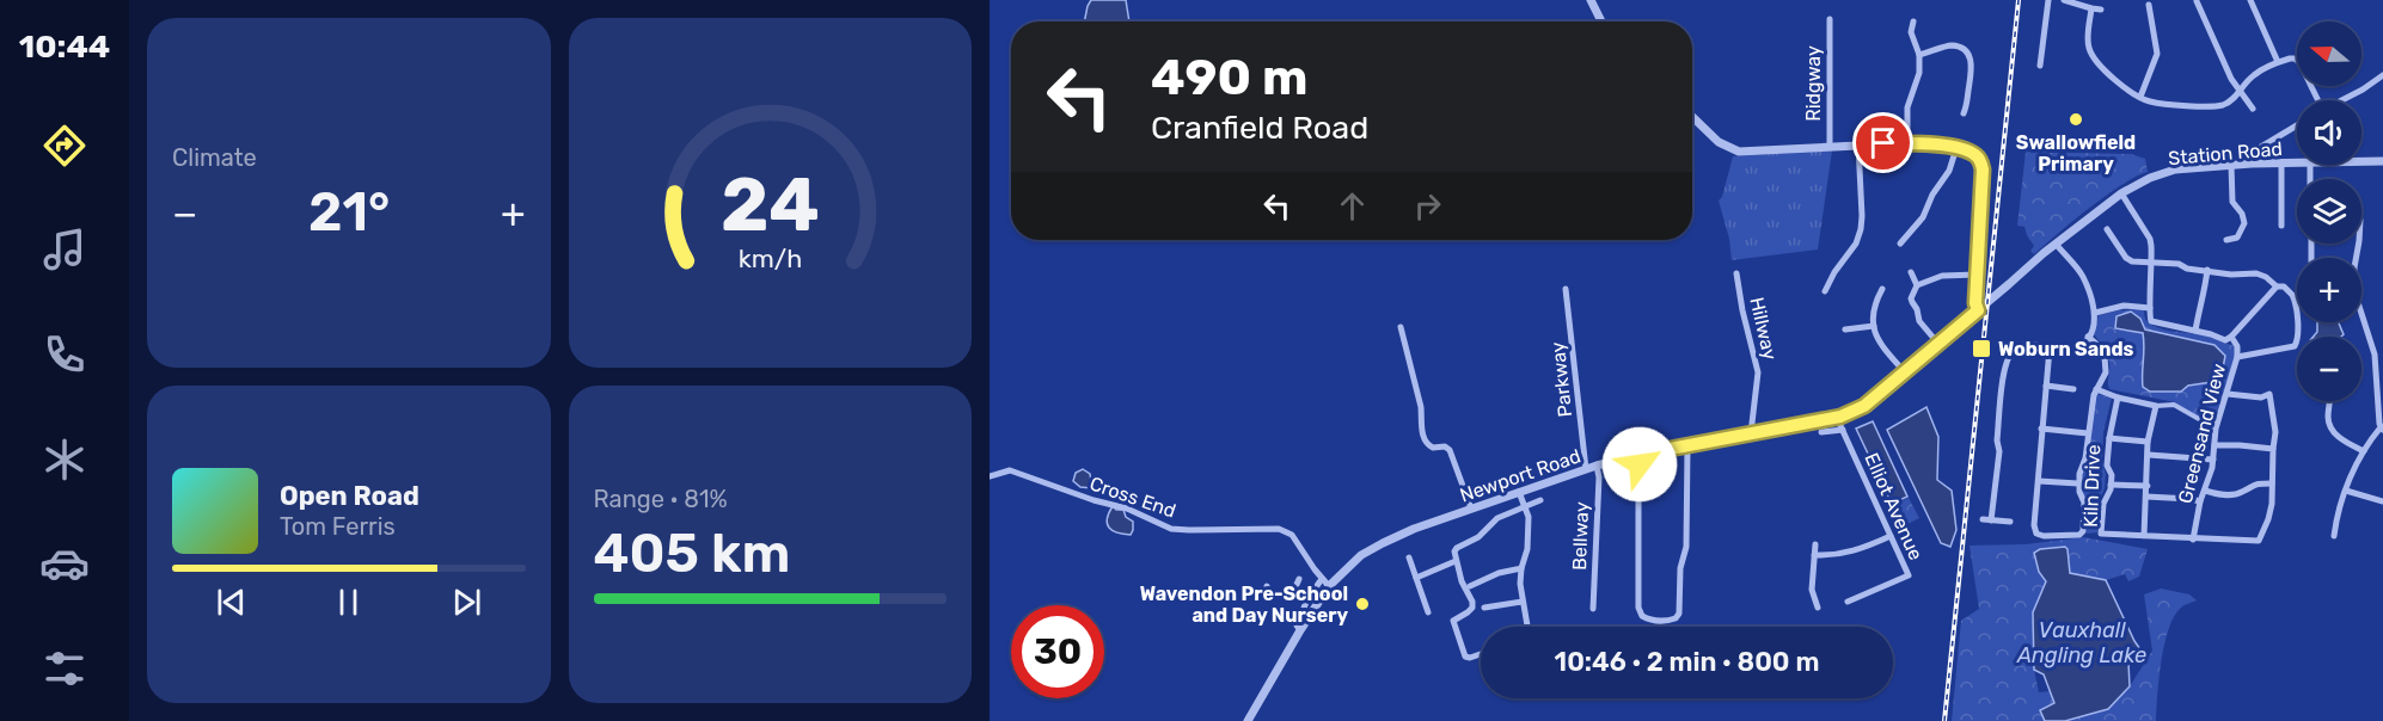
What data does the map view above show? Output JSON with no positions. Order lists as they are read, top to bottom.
{
  "streets": {
    "street": [
      "Ridgway",
      "Station Road",
      "Hillway",
      "Parkway",
      "Greensand View",
      "Newport Road",
      "Kiln Drive",
      "Cross End",
      "Elliot Avenue",
      "Bellway"
    ]
  },
  "crossings": [
    ["Station Road", "Newport Road"],
    ["Hillway", "Newport Road"],
    ["Parkway", "Newport Road"],
    ["Newport Road", "Cross End"],
    ["Newport Road", "Elliot Avenue"],
    ["Newport Road", "Bellway"]
  ],
  "water": ["Vauxhall Angling Lake"],
  "places": {
    "other": ["Swallowfield Primary", "Wavendon Pre-School and Day Nursery"],
    "transit": ["Woburn Sands"]
  },
  "north": "left",
  "page": {
    "tabs": "10:44",
    "tile": [
      "Climate",
      ["Range · 81%", "405 km"]
    ],
    "map_buttons": ["+", "−"],
    "turn": ["490 m", "Cranfield Road"],
    "heat": ["−", "21°", "+"],
    "song": ["Open Road", "Tom Ferris"],
    "limit": "30",
    "trip": "10:46 · 2 min · 800 m",
    "gauge": ["24", "km/h"]
  }
}
